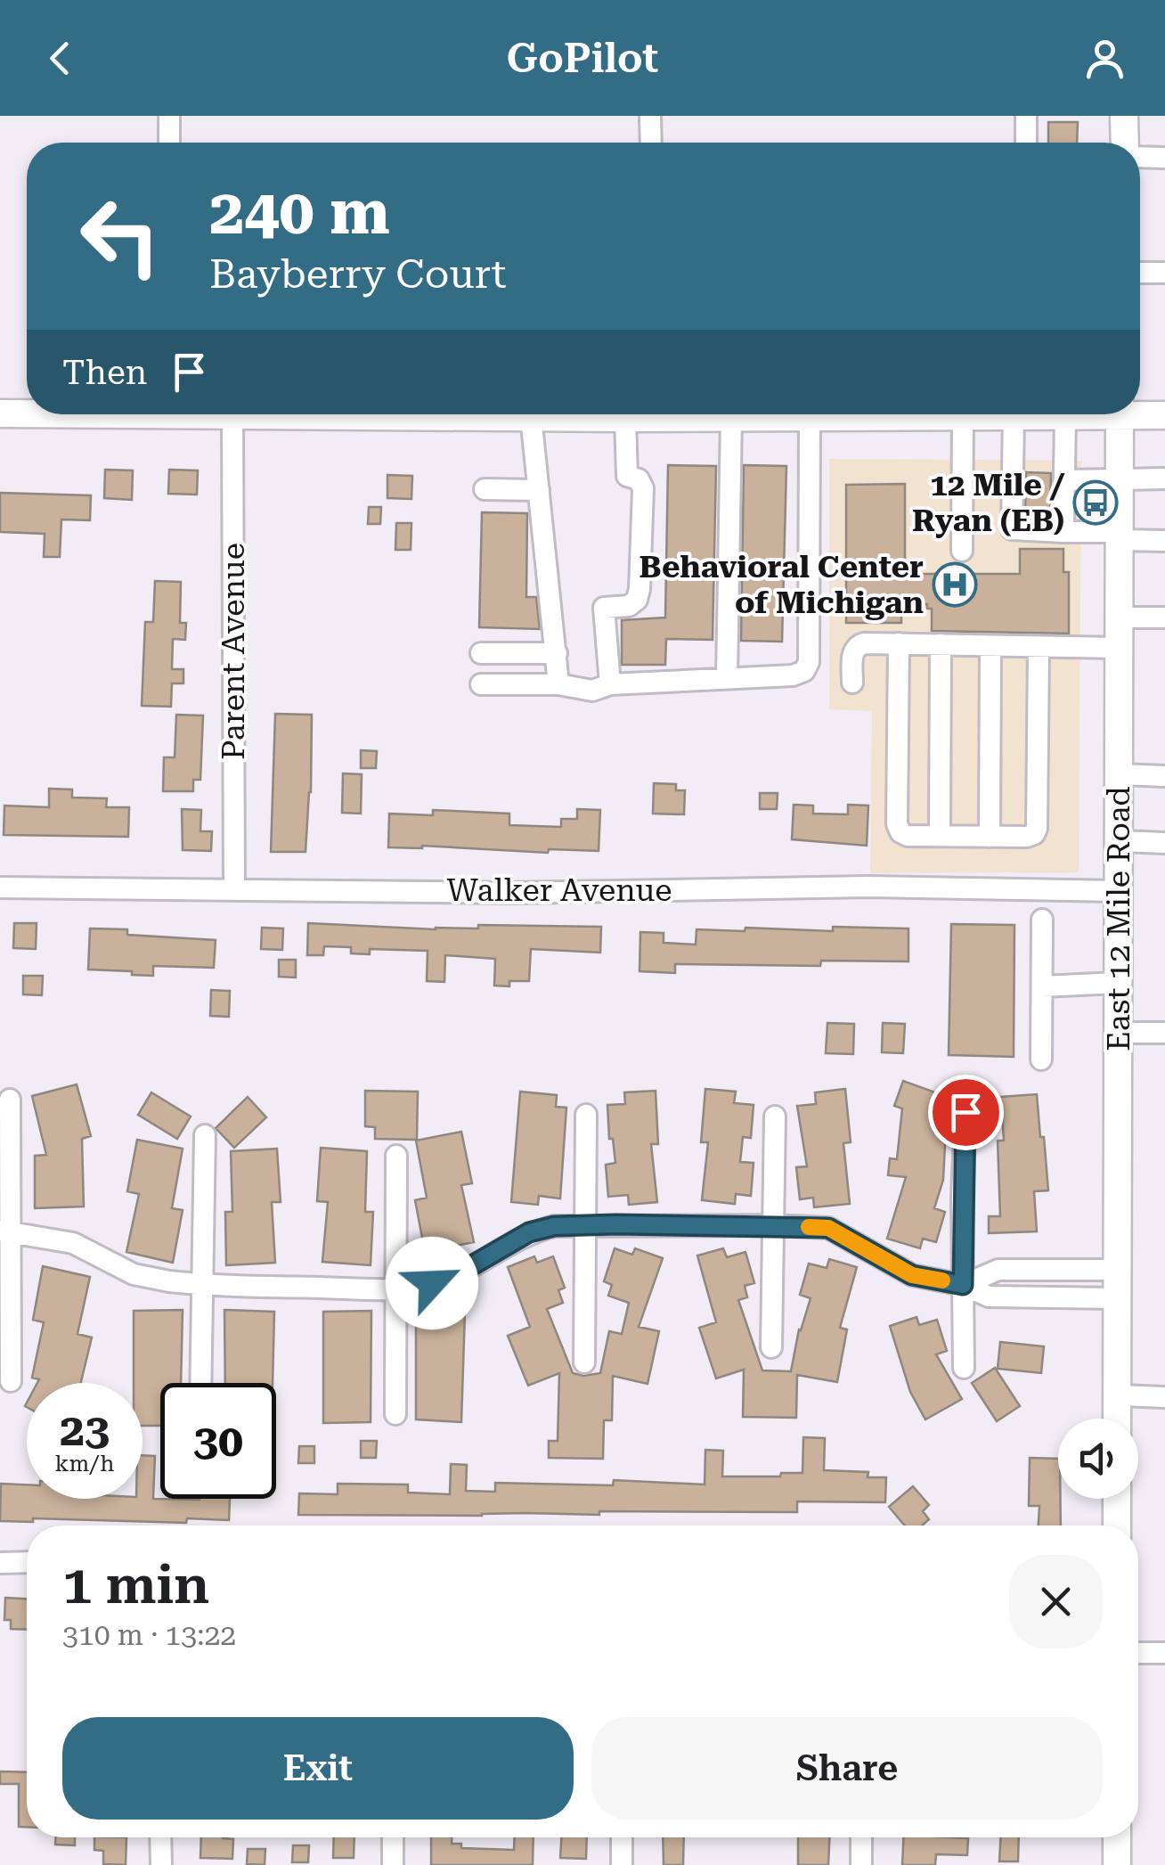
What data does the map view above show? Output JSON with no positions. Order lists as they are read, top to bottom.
{
  "streets": {
    "main road": ["East 12 Mile Road"],
    "street": ["Parent Avenue", "Walker Avenue"]
  },
  "crossings": [
    ["Parent Avenue", "Walker Avenue"],
    ["Walker Avenue", "East 12 Mile Road"]
  ],
  "places": {
    "bus stop": ["12 Mile / Ryan (EB)"],
    "hospital": ["Behavioral Center of Michigan"]
  },
  "page": {
    "header": "GoPilot",
    "turn": ["240 m", "Bayberry Court"],
    "then": "Then",
    "speed": "23 km/h",
    "limit": "30",
    "heading": ["1 min", "310 m · 13:22"],
    "buttons": ["Exit", "Share"]
  }
}
